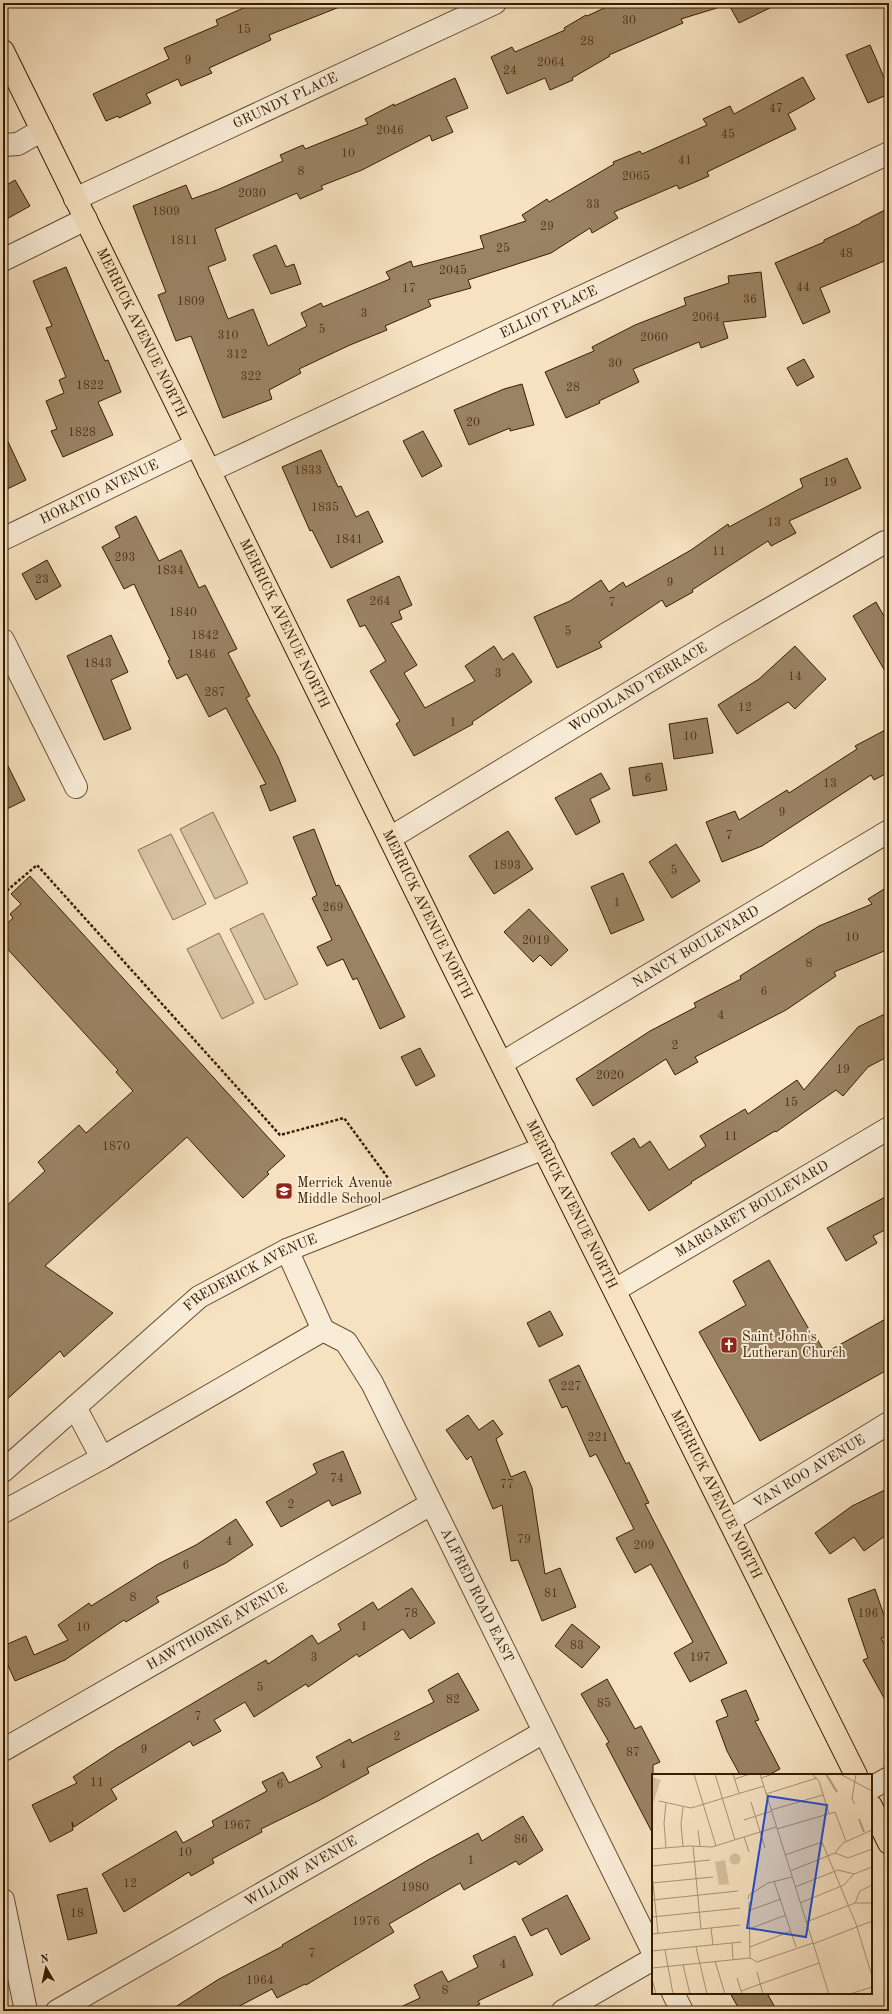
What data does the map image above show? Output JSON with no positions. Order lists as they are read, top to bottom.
{
  "streets": {
    "main road": ["MERRICK AVENUE NORTH"],
    "street": [
      "GRUNDY PLACE",
      "ELLIOT PLACE",
      "HORATIO AVENUE",
      "WOODLAND TERRACE",
      "NANCY BOULEVARD",
      "MARGARET BOULEVARD",
      "FREDERICK AVENUE",
      "VAN ROO AVENUE",
      "ALFRED ROAD EAST",
      "HAWTHORNE AVENUE",
      "WILLOW AVENUE"
    ]
  },
  "crossings": [
    ["GRUNDY PLACE", "MERRICK AVENUE NORTH"],
    ["ELLIOT PLACE", "MERRICK AVENUE NORTH"],
    ["MERRICK AVENUE NORTH", "HORATIO AVENUE"],
    ["MERRICK AVENUE NORTH", "WOODLAND TERRACE"],
    ["MERRICK AVENUE NORTH", "NANCY BOULEVARD"],
    ["MERRICK AVENUE NORTH", "MARGARET BOULEVARD"],
    ["MERRICK AVENUE NORTH", "FREDERICK AVENUE"],
    ["MERRICK AVENUE NORTH", "VAN ROO AVENUE"],
    ["ALFRED ROAD EAST", "HAWTHORNE AVENUE"],
    ["ALFRED ROAD EAST", "WILLOW AVENUE"]
  ],
  "places": {
    "school or university": ["Merrick Avenue Middle School"],
    "church": ["Saint John's Lutheran Church"]
  },
  "house_numbers": [
    "30",
    "15",
    "28",
    "9",
    "2064",
    "24",
    "47",
    "2046",
    "45",
    "10",
    "41",
    "8",
    "2065",
    "2030",
    "33",
    "1809",
    "29",
    "1811",
    "25",
    "48",
    "2045",
    "44",
    "17",
    "36",
    "1809",
    "3",
    "2064",
    "5",
    "310",
    "2060",
    "312",
    "30",
    "322",
    "1822",
    "28",
    "20",
    "1828",
    "1833",
    "19",
    "1835",
    "13",
    "1841",
    "11",
    "293",
    "1834",
    "23",
    "9",
    "264",
    "7",
    "1840",
    "5",
    "1842",
    "1846",
    "1843",
    "3",
    "14",
    "287",
    "12",
    "1",
    "10",
    "6",
    "13",
    "9",
    "7",
    "1893",
    "5",
    "1",
    "269",
    "10",
    "2019",
    "8",
    "6",
    "4",
    "2",
    "19",
    "2020",
    "15",
    "11",
    "1870",
    "227",
    "221",
    "74",
    "77",
    "2",
    "79",
    "4",
    "209",
    "6",
    "81",
    "8",
    "78",
    "196",
    "1",
    "10",
    "83",
    "3",
    "197",
    "5",
    "82",
    "85",
    "7",
    "2",
    "9",
    "87",
    "4",
    "11",
    "6",
    "1967",
    "86",
    "10",
    "1",
    "12",
    "1980",
    "18",
    "1976",
    "7",
    "4",
    "1964",
    "8"
  ],
  "north": "top"
}
